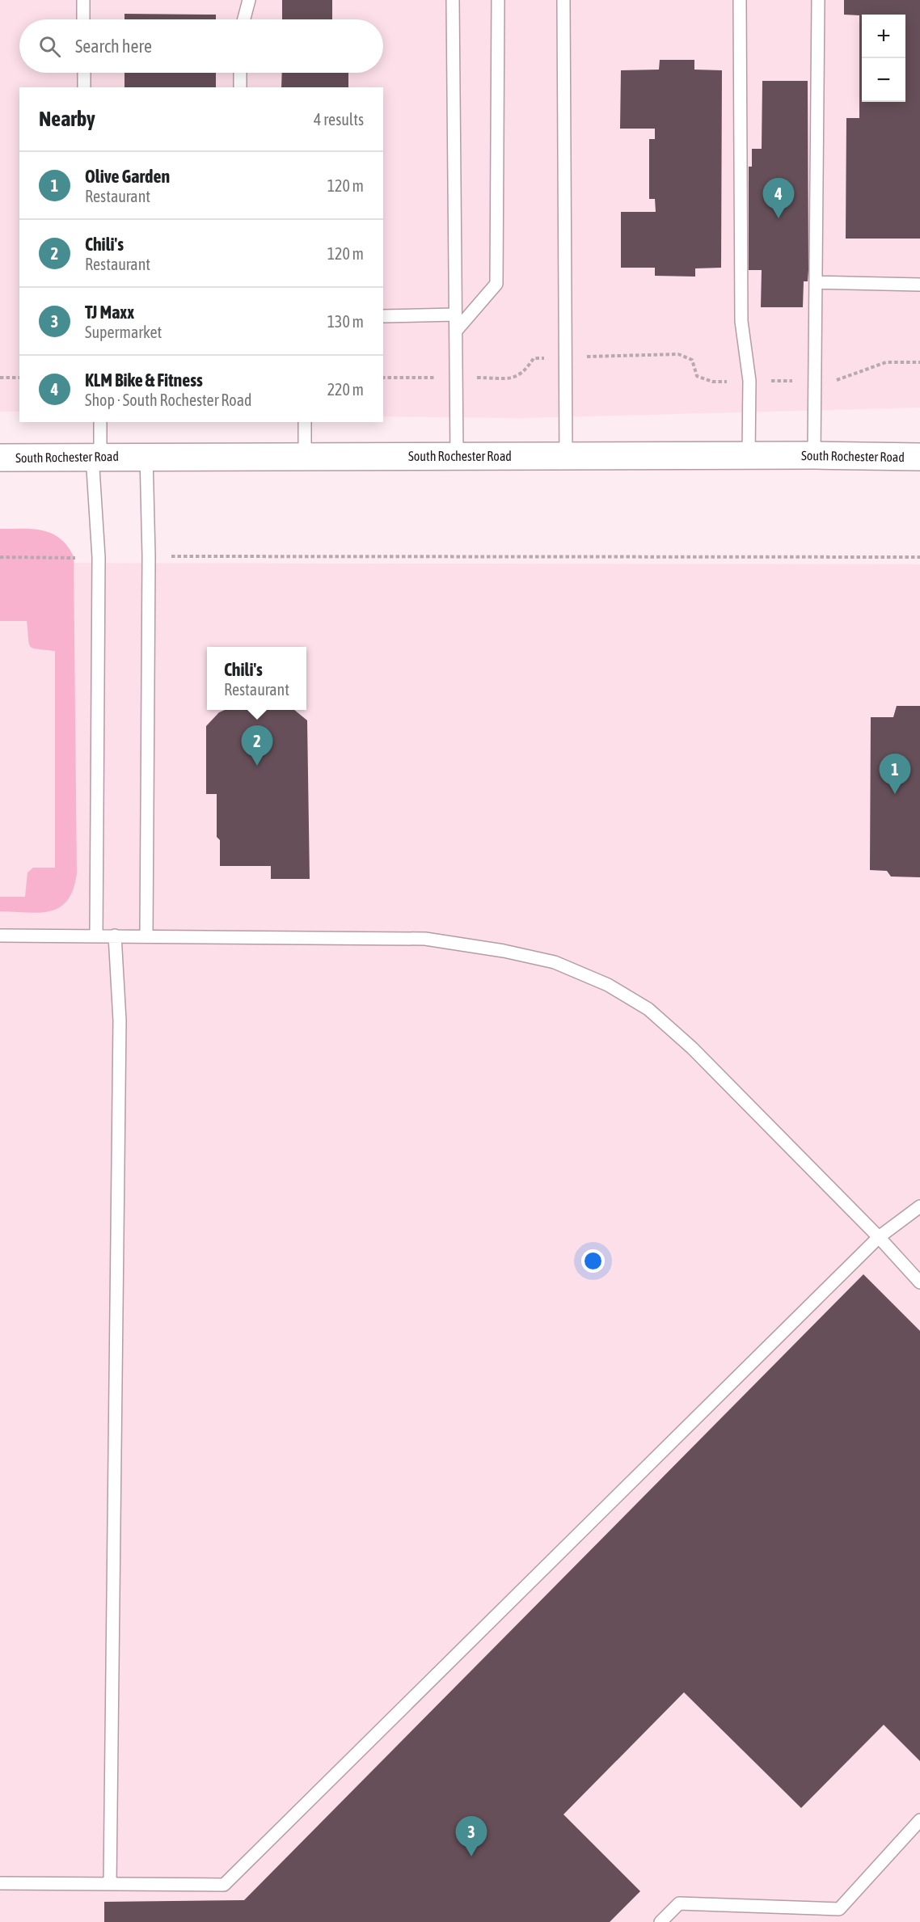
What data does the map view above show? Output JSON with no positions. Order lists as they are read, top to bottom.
{
  "streets": {
    "main road": ["South Rochester Road"]
  },
  "page": {
    "map_buttons": ["+", "−"],
    "search": "Search here",
    "heading": ["Nearby", "4 results"],
    "list": [
      {
        "mark": "1",
        "name": "Olive Garden",
        "note": "Restaurant",
        "value": "120 m"
      },
      {
        "mark": "2",
        "name": "Chili's",
        "note": "Restaurant",
        "value": "120 m"
      },
      {
        "mark": "3",
        "name": "TJ Maxx",
        "note": "Supermarket",
        "value": "130 m"
      },
      {
        "mark": "4",
        "name": "KLM Bike & Fitness",
        "note": "Shop · South Rochester Road",
        "value": "220 m"
      }
    ],
    "pins": [
      "4",
      "2",
      "1",
      "3"
    ],
    "popup": ["Chili's", "Restaurant"]
  }
}
